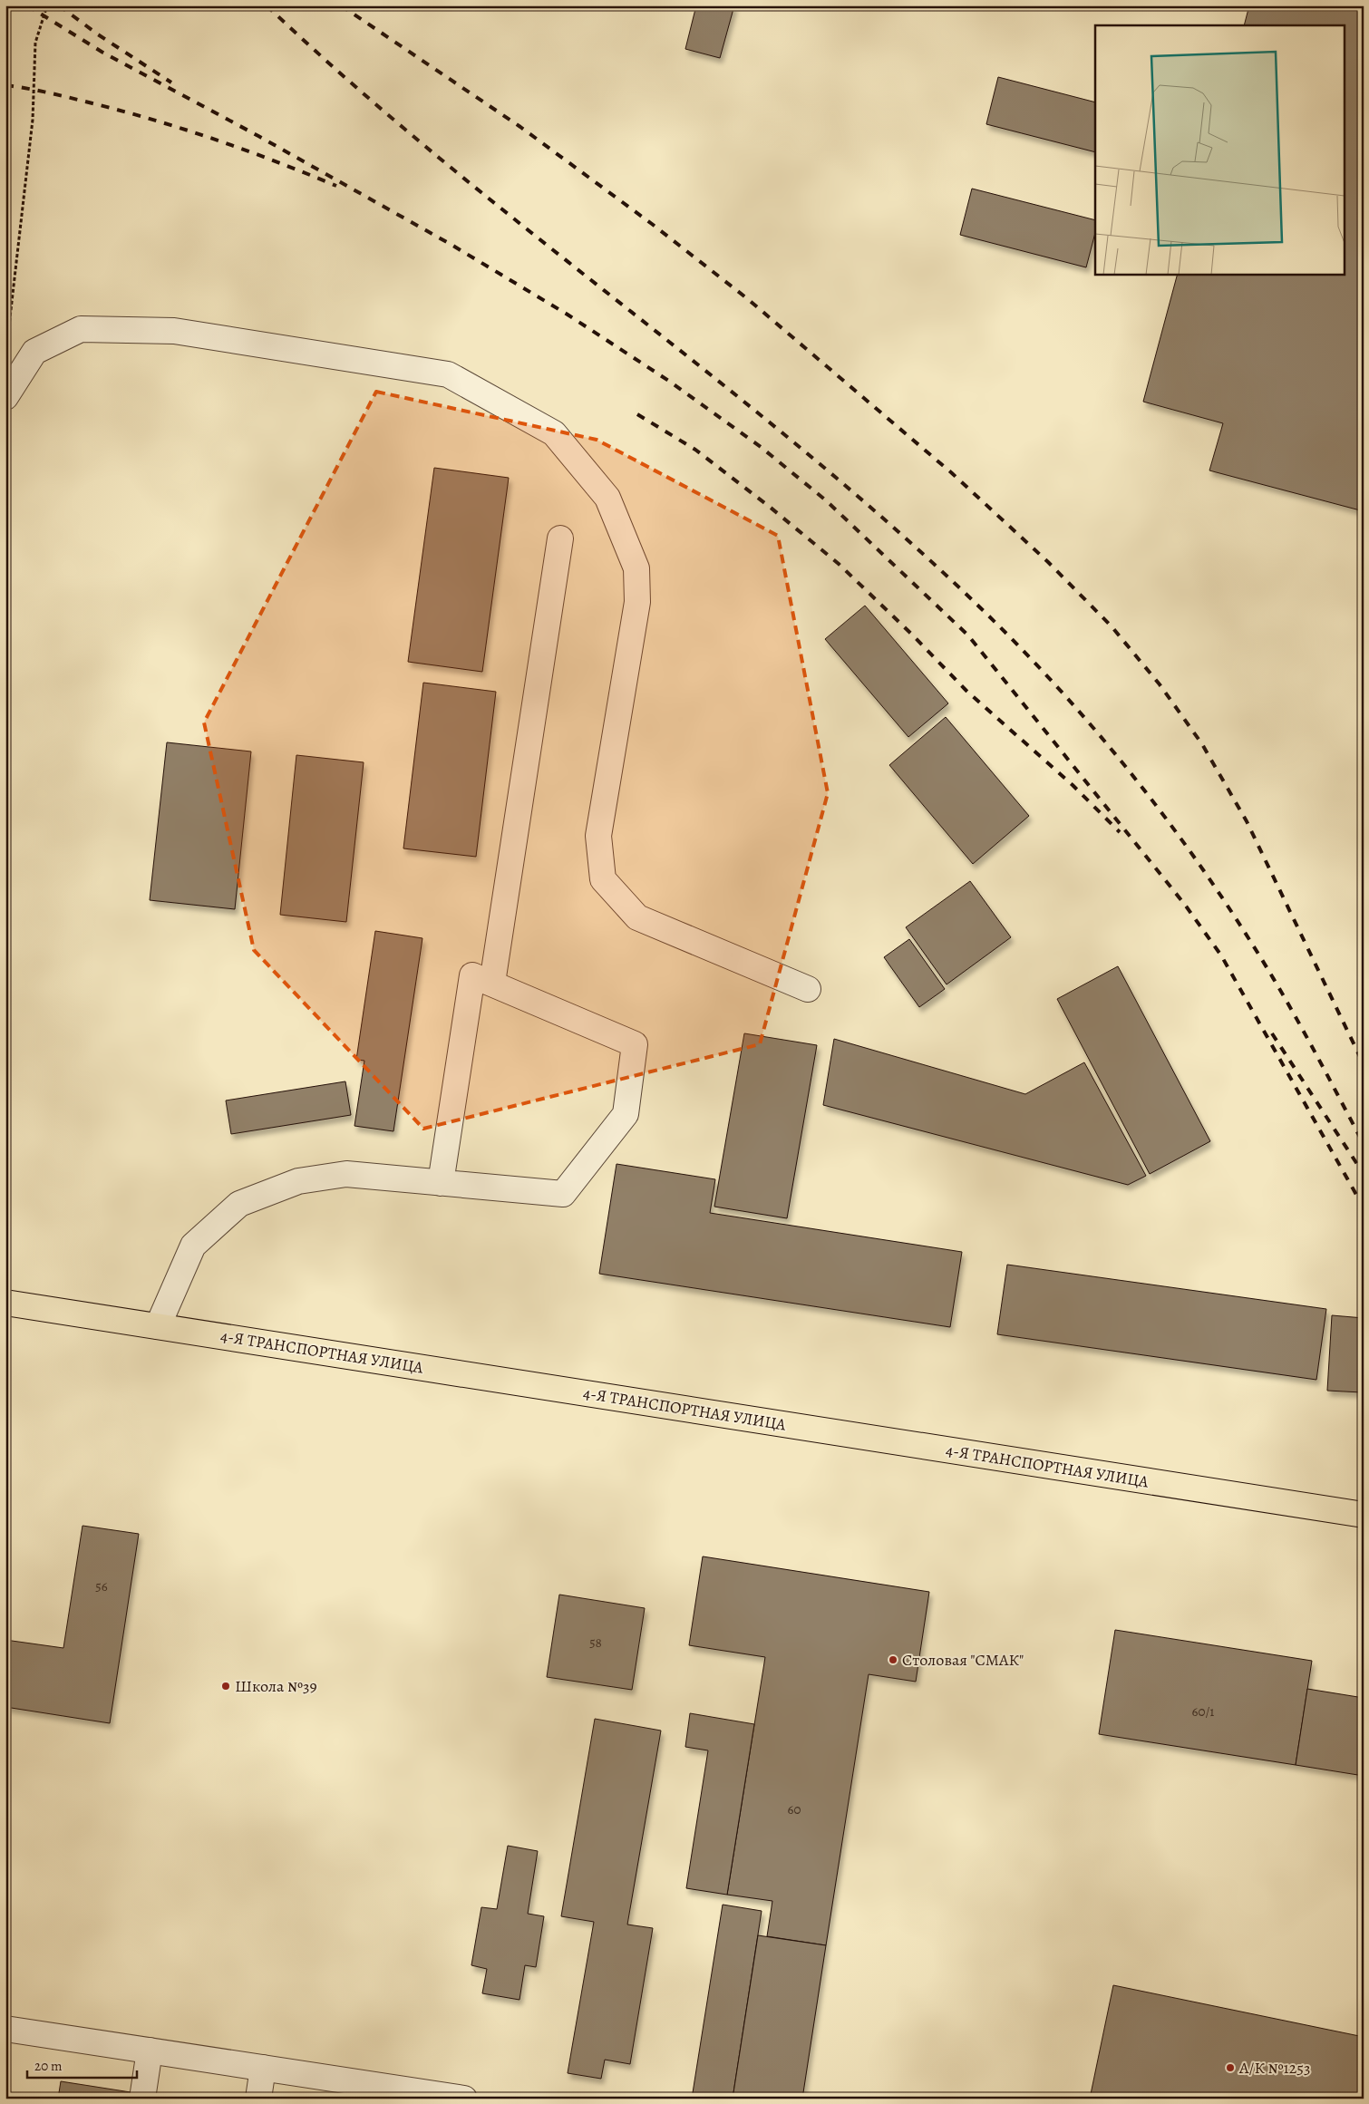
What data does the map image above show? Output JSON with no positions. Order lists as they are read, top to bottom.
{
  "streets": {
    "main road": ["4-Я ТРАНСПОРТНАЯ УЛИЦА"]
  },
  "places": ["Столовая \"СМАК\"", "Школа №39", "А/К №1253"],
  "house_numbers": [
    "56",
    "58",
    "60/1",
    "60"
  ],
  "scale_bar": "20 m"
}
